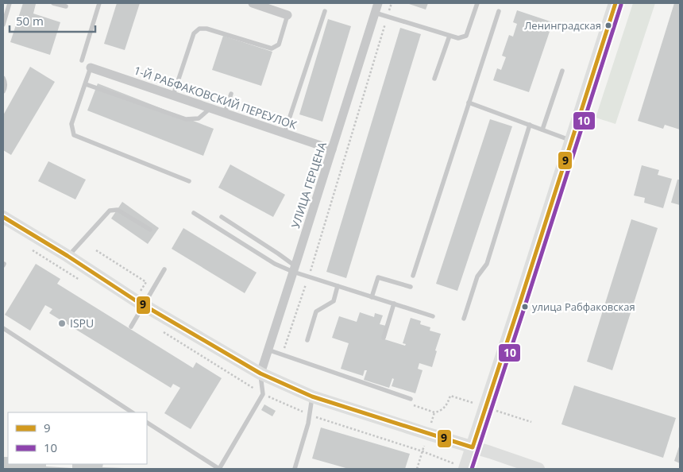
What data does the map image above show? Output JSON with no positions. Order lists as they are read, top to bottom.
{
  "streets": {
    "street": ["1-Й РАБФАКОВСКИЙ ПЕРЕУЛОК", "УЛИЦА ГЕРЦЕНА"]
  },
  "crossings": [
    ["1-Й РАБФАКОВСКИЙ ПЕРЕУЛОК", "УЛИЦА ГЕРЦЕНА"]
  ],
  "places": ["Ленинградская", "улица Рабфаковская", "ISPU"],
  "lines": ["transit line 9", "transit line 10"],
  "legend": ["9", "10"],
  "scale_bar": "50 m"
}
